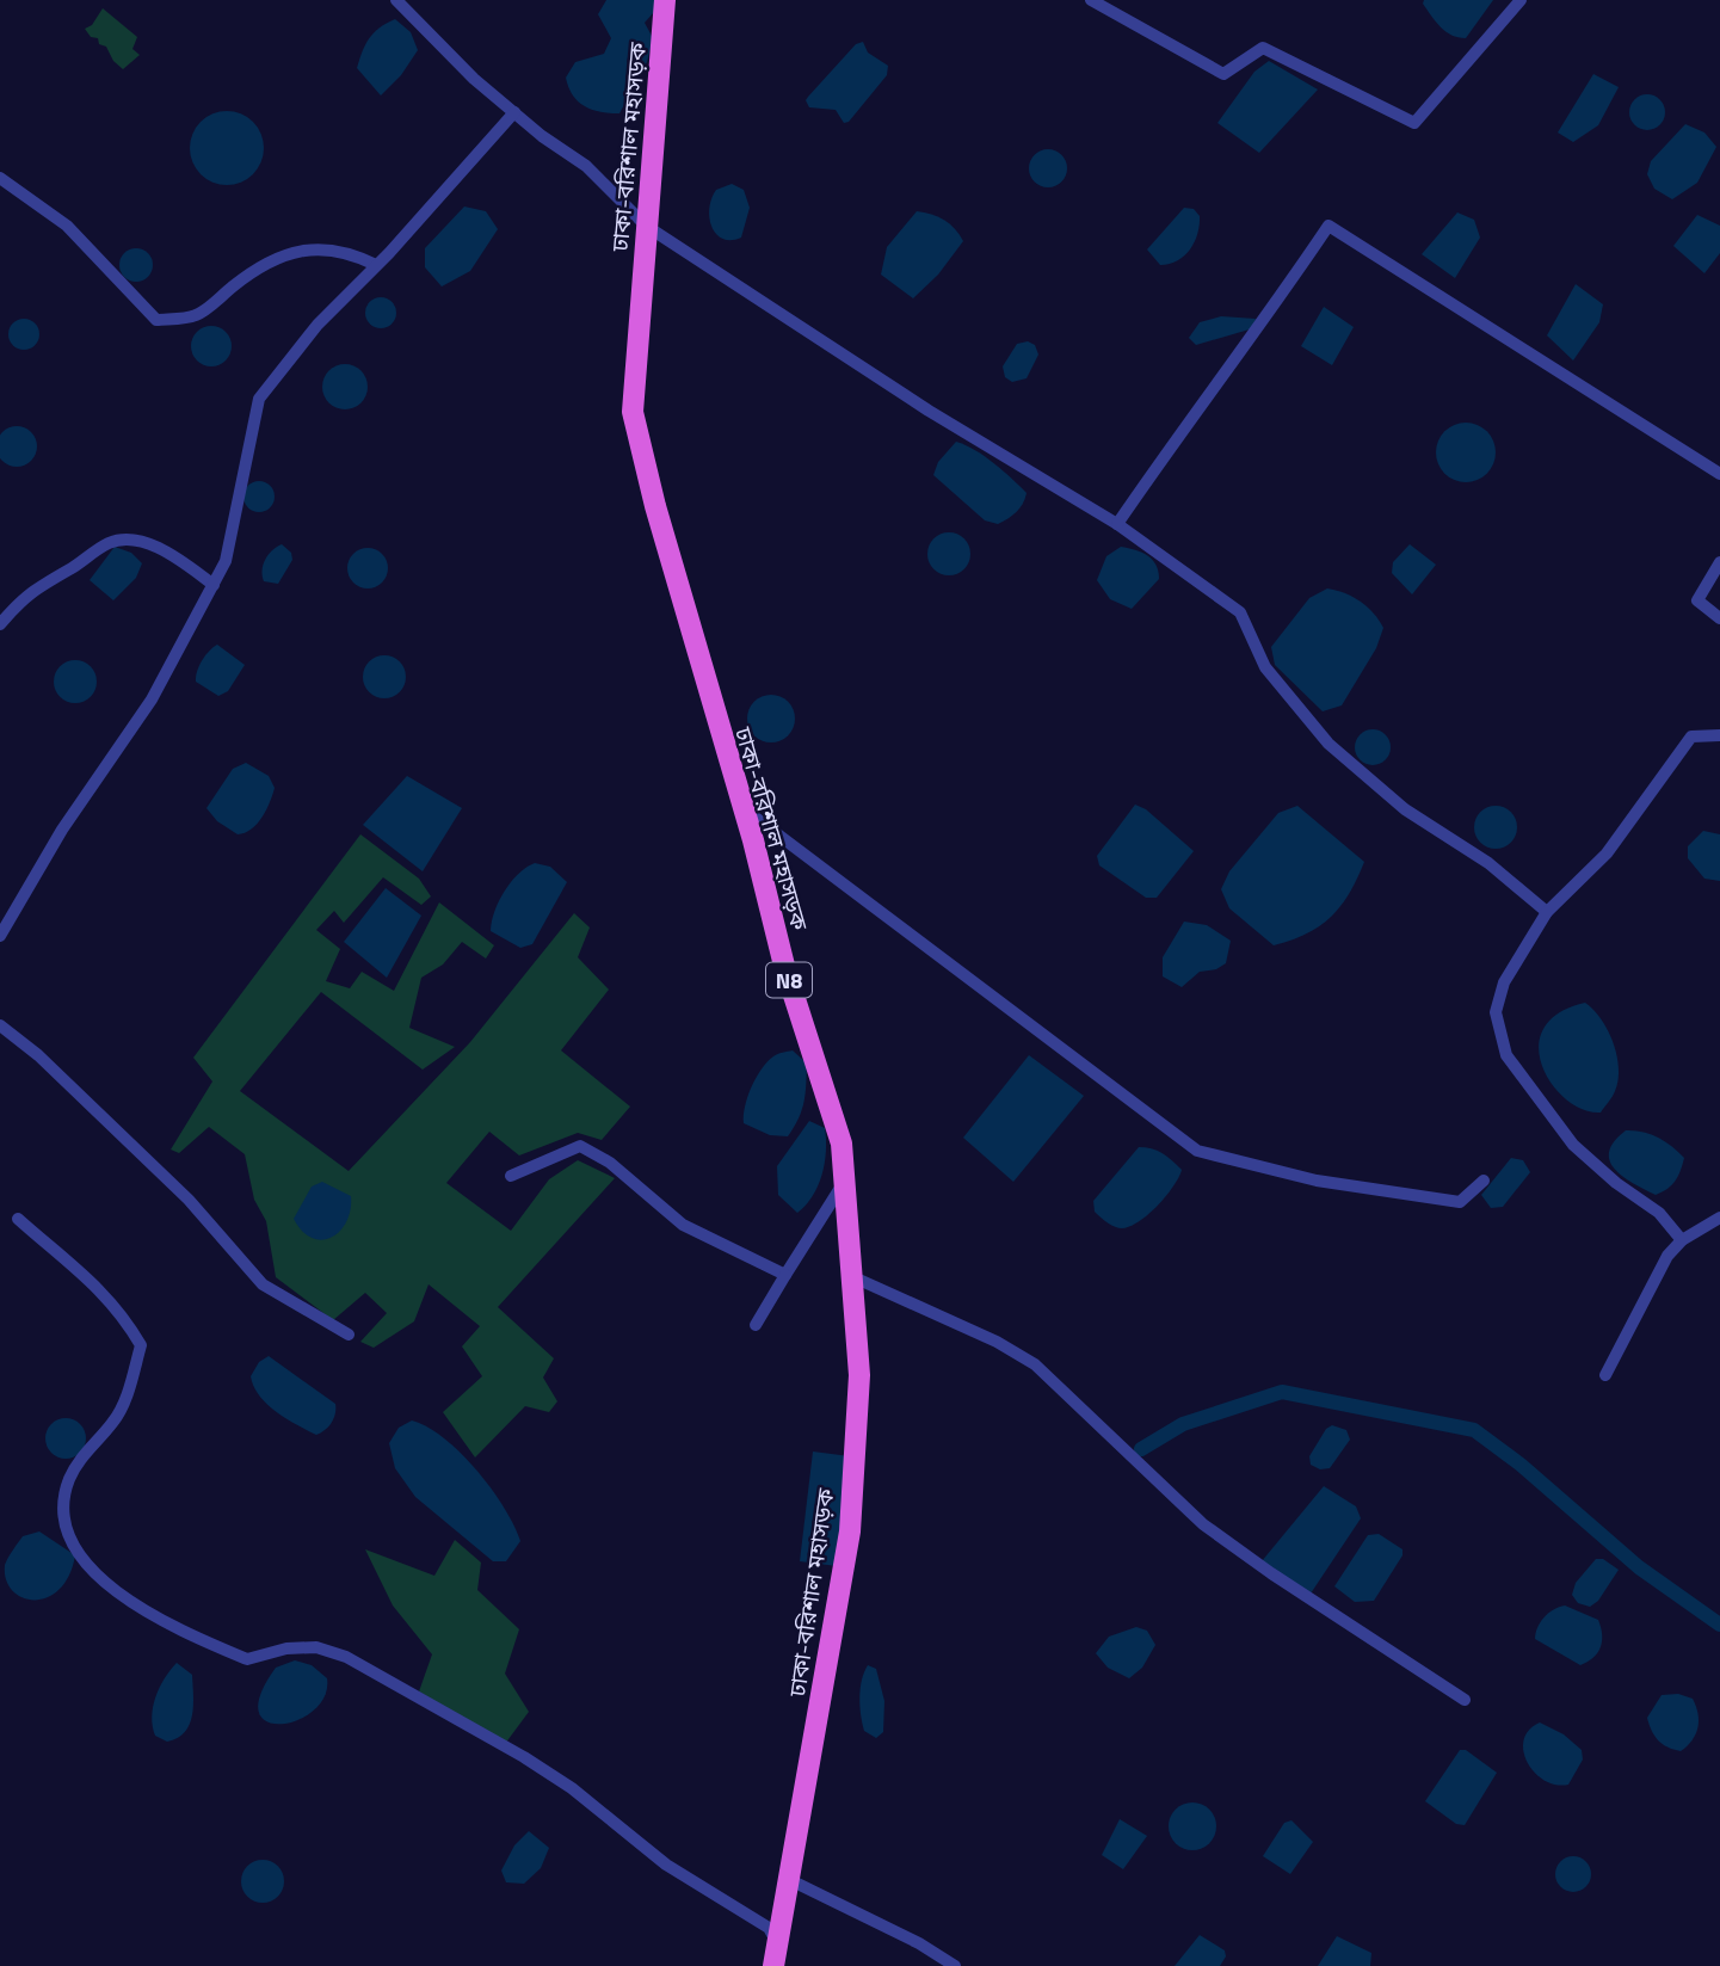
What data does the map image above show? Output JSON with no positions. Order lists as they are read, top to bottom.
{
  "streets": {
    "highway": ["ঢাকা-বরিশাল মহাসড়ক", "N8"]
  }
}
